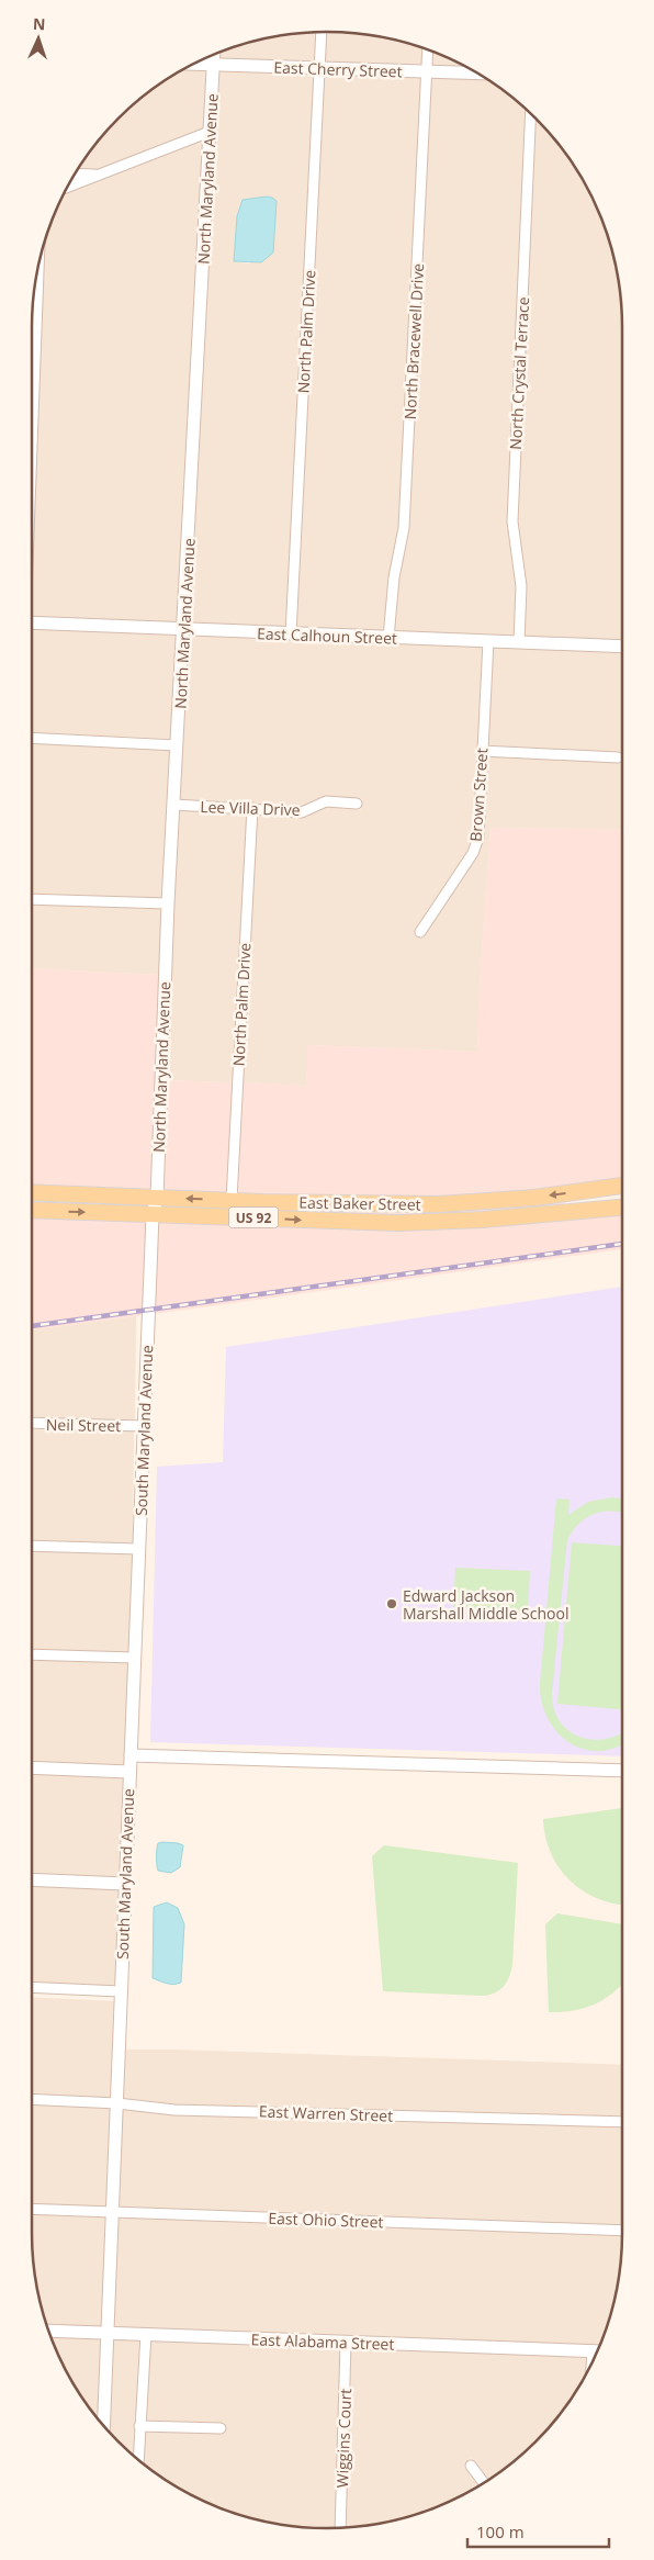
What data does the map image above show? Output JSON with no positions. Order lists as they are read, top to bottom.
{
  "streets": {
    "main road": ["East Baker Street", "US 92"],
    "street": [
      "East Cherry Street",
      "North Maryland Avenue",
      "North Palm Drive",
      "North Bracewell Drive",
      "North Crystal Terrace",
      "East Calhoun Street",
      "Brown Street",
      "Lee Villa Drive",
      "Neil Street",
      "South Maryland Avenue",
      "East Warren Street",
      "East Ohio Street",
      "East Alabama Street",
      "Wiggins Court"
    ]
  },
  "crossings": [
    ["East Cherry Street", "North Maryland Avenue"],
    ["East Cherry Street", "North Palm Drive"],
    ["East Cherry Street", "North Bracewell Drive"],
    ["North Maryland Avenue", "East Calhoun Street"],
    ["North Maryland Avenue", "Lee Villa Drive"],
    ["North Maryland Avenue", "East Baker Street"],
    ["North Maryland Avenue", "South Maryland Avenue"],
    ["North Palm Drive", "East Calhoun Street"],
    ["North Palm Drive", "Lee Villa Drive"],
    ["North Palm Drive", "East Baker Street"],
    ["North Bracewell Drive", "East Calhoun Street"],
    ["North Crystal Terrace", "East Calhoun Street"],
    ["East Calhoun Street", "Brown Street"],
    ["East Baker Street", "South Maryland Avenue"],
    ["Neil Street", "South Maryland Avenue"],
    ["South Maryland Avenue", "East Warren Street"],
    ["South Maryland Avenue", "East Ohio Street"],
    ["South Maryland Avenue", "East Alabama Street"],
    ["East Alabama Street", "Wiggins Court"]
  ],
  "places": ["Edward Jackson Marshall Middle School"],
  "scale_bar": "100 m",
  "north": "top"
}
